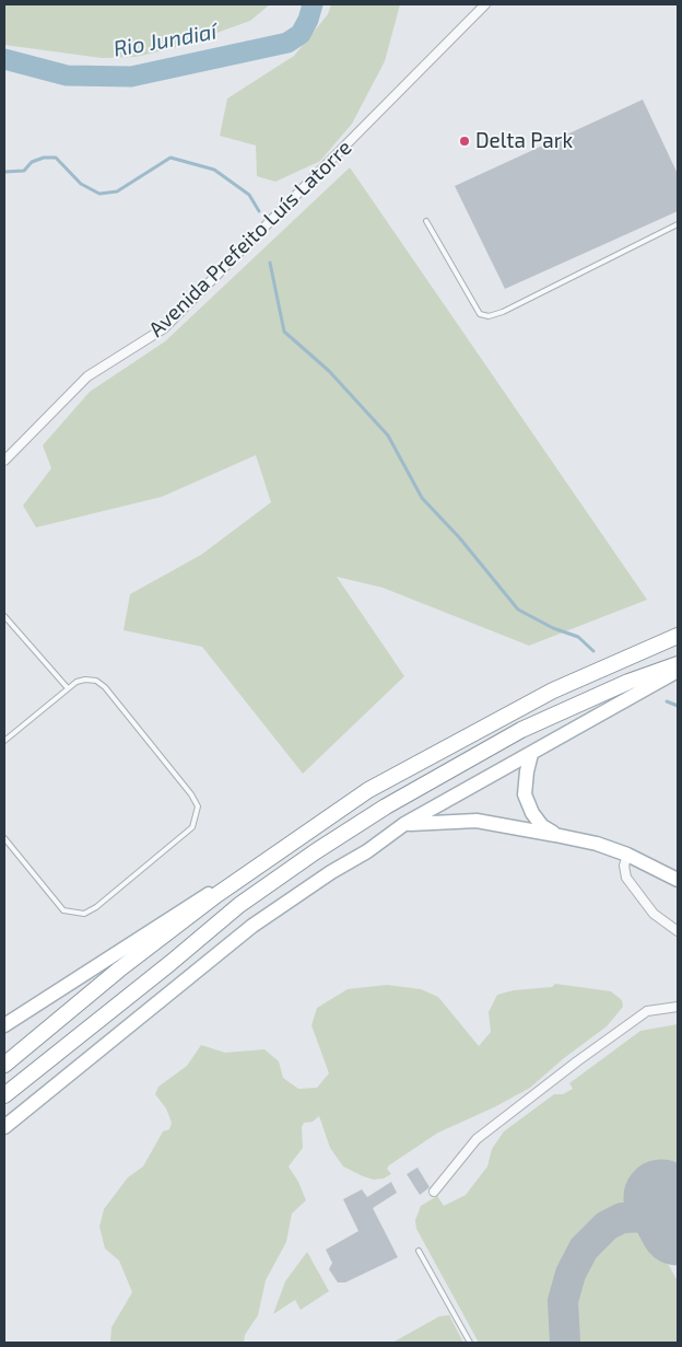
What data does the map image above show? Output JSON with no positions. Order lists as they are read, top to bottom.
{
  "streets": {
    "street": ["Avenida Prefeito Luís Latorre"]
  },
  "water": ["Rio Jundiaí"],
  "places": ["Delta Park"]
}
